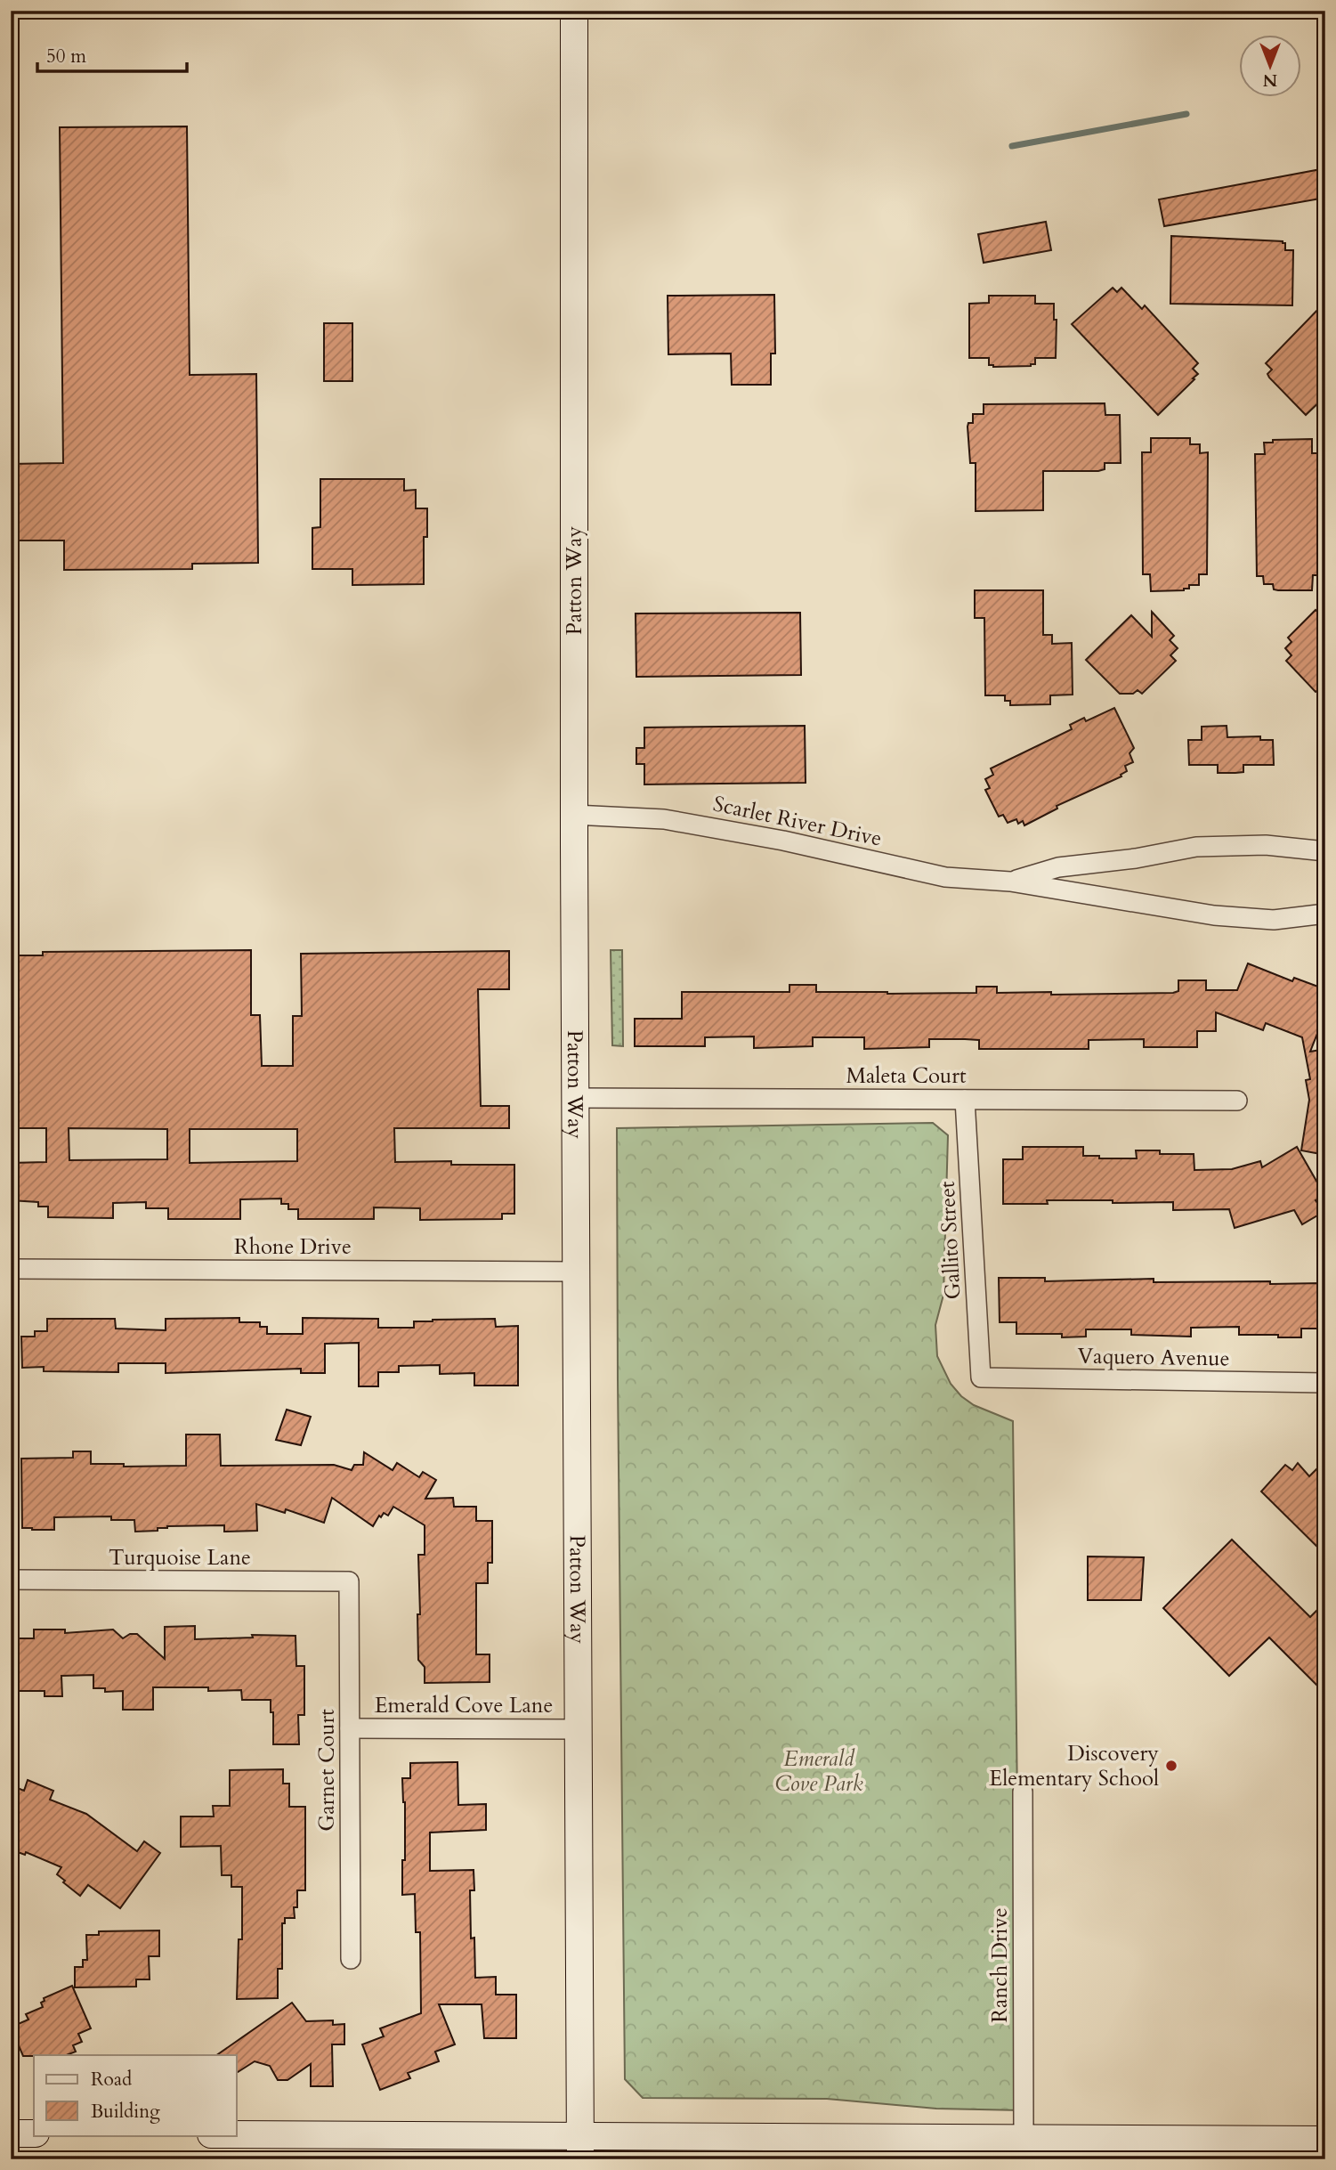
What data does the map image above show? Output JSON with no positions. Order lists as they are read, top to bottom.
{
  "streets": {
    "street": [
      "Patton Way",
      "Scarlet River Drive",
      "Maleta Court",
      "Gallito Street",
      "Rhone Drive",
      "Vaquero Avenue",
      "Turquoise Lane",
      "Emerald Cove Lane",
      "Garnet Court",
      "Ranch Drive"
    ]
  },
  "crossings": [
    ["Patton Way", "Scarlet River Drive"],
    ["Patton Way", "Maleta Court"],
    ["Patton Way", "Rhone Drive"],
    ["Patton Way", "Emerald Cove Lane"],
    ["Maleta Court", "Gallito Street"],
    ["Gallito Street", "Vaquero Avenue"],
    ["Turquoise Lane", "Garnet Court"],
    ["Emerald Cove Lane", "Garnet Court"]
  ],
  "parks": ["Emerald Cove Park"],
  "places": ["Discovery Elementary School"],
  "legend": ["Road", "Building"],
  "scale_bar": "50 m",
  "north": "bottom"
}
